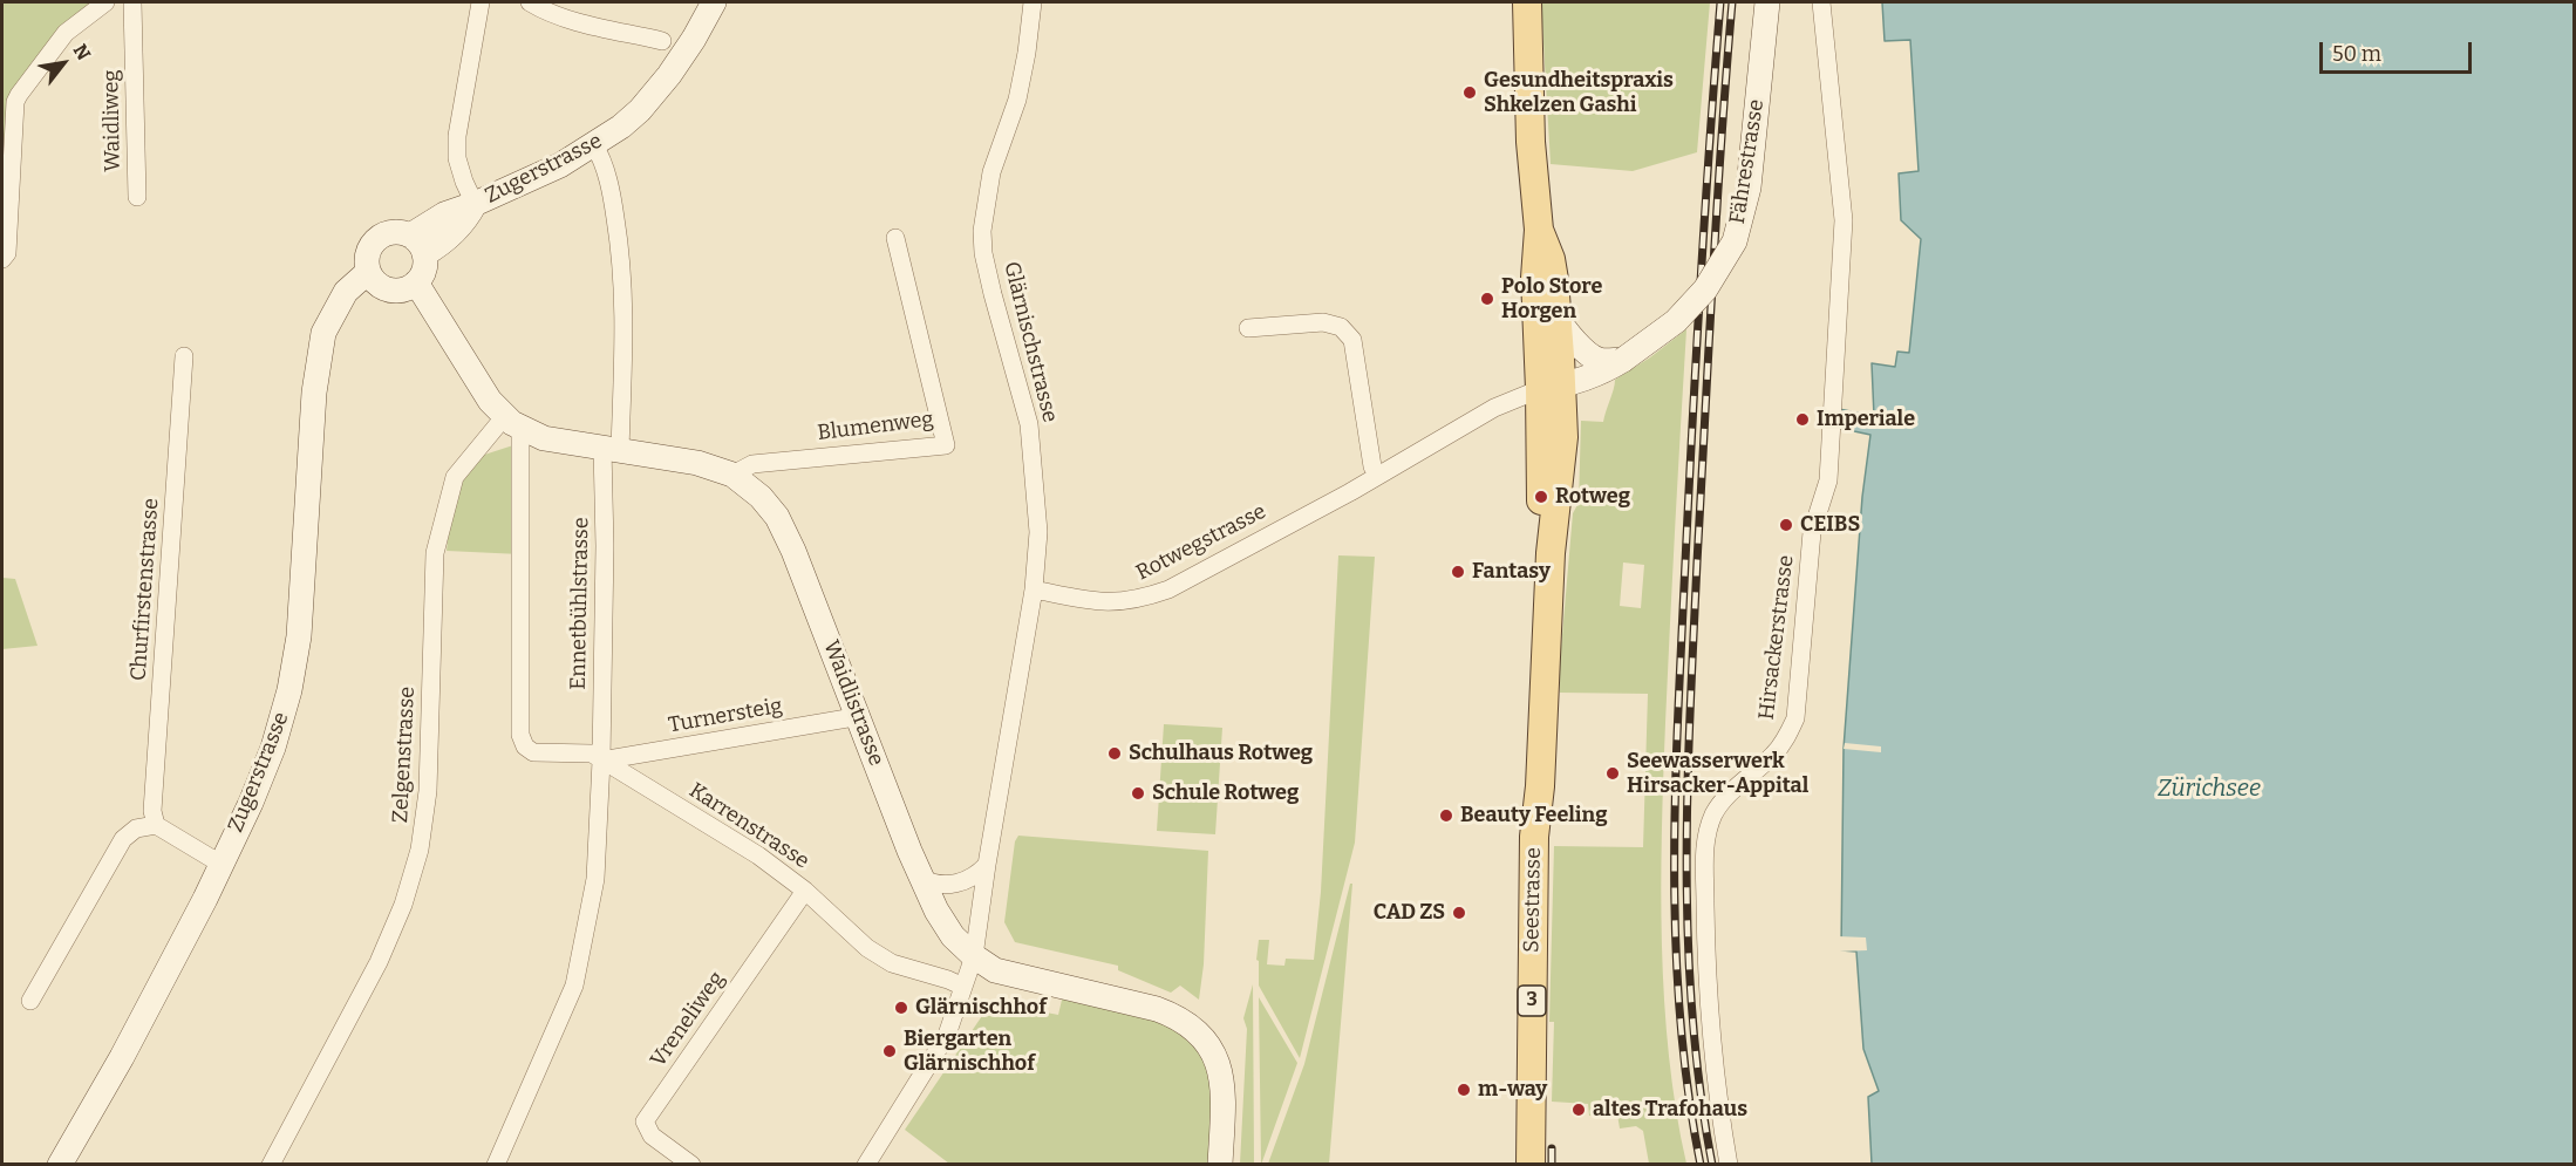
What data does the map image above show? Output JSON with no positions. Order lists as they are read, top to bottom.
{
  "streets": {
    "main road": [
      "Fährestrasse",
      "Zugerstrasse",
      "Waidlistrasse",
      "Seestrasse",
      "3"
    ],
    "street": [
      "Waidliweg",
      "Glärnischstrasse",
      "Blumenweg",
      "Rotwegstrasse",
      "Churfirstenstrasse",
      "Ennetbühlstrasse",
      "Hirsackerstrasse",
      "Turnersteig",
      "Zelgenstrasse",
      "Karrenstrasse",
      "Vreneliweg"
    ]
  },
  "crossings": [
    ["Fährestrasse", "Rotwegstrasse"],
    ["Fährestrasse", "Seestrasse"],
    ["Zugerstrasse", "Ennetbühlstrasse"],
    ["Glärnischstrasse", "Rotwegstrasse"],
    ["Glärnischstrasse", "Waidlistrasse"],
    ["Glärnischstrasse", "Karrenstrasse"],
    ["Blumenweg", "Waidlistrasse"],
    ["Rotwegstrasse", "Seestrasse"],
    ["Ennetbühlstrasse", "Waidlistrasse"],
    ["Ennetbühlstrasse", "Turnersteig"],
    ["Ennetbühlstrasse", "Karrenstrasse"],
    ["Waidlistrasse", "Turnersteig"],
    ["Waidlistrasse", "Zelgenstrasse"],
    ["Waidlistrasse", "Karrenstrasse"],
    ["Turnersteig", "Karrenstrasse"],
    ["Zelgenstrasse", "Karrenstrasse"],
    ["Karrenstrasse", "Vreneliweg"]
  ],
  "water": ["Zürichsee"],
  "places": [
    "Gesundheitspraxis Shkelzen Gashi",
    "Polo Store Horgen",
    "Imperiale",
    "Rotweg",
    "CEIBS",
    "Fantasy",
    "Schulhaus Rotweg",
    "Seewasserwerk Hirsacker-Appital",
    "Schule Rotweg",
    "Beauty Feeling",
    "CAD ZS",
    "Glärnischhof",
    "Biergarten Glärnischhof",
    "m-way",
    "altes Trafohaus"
  ],
  "scale_bar": "50 m",
  "north": "top right"
}
